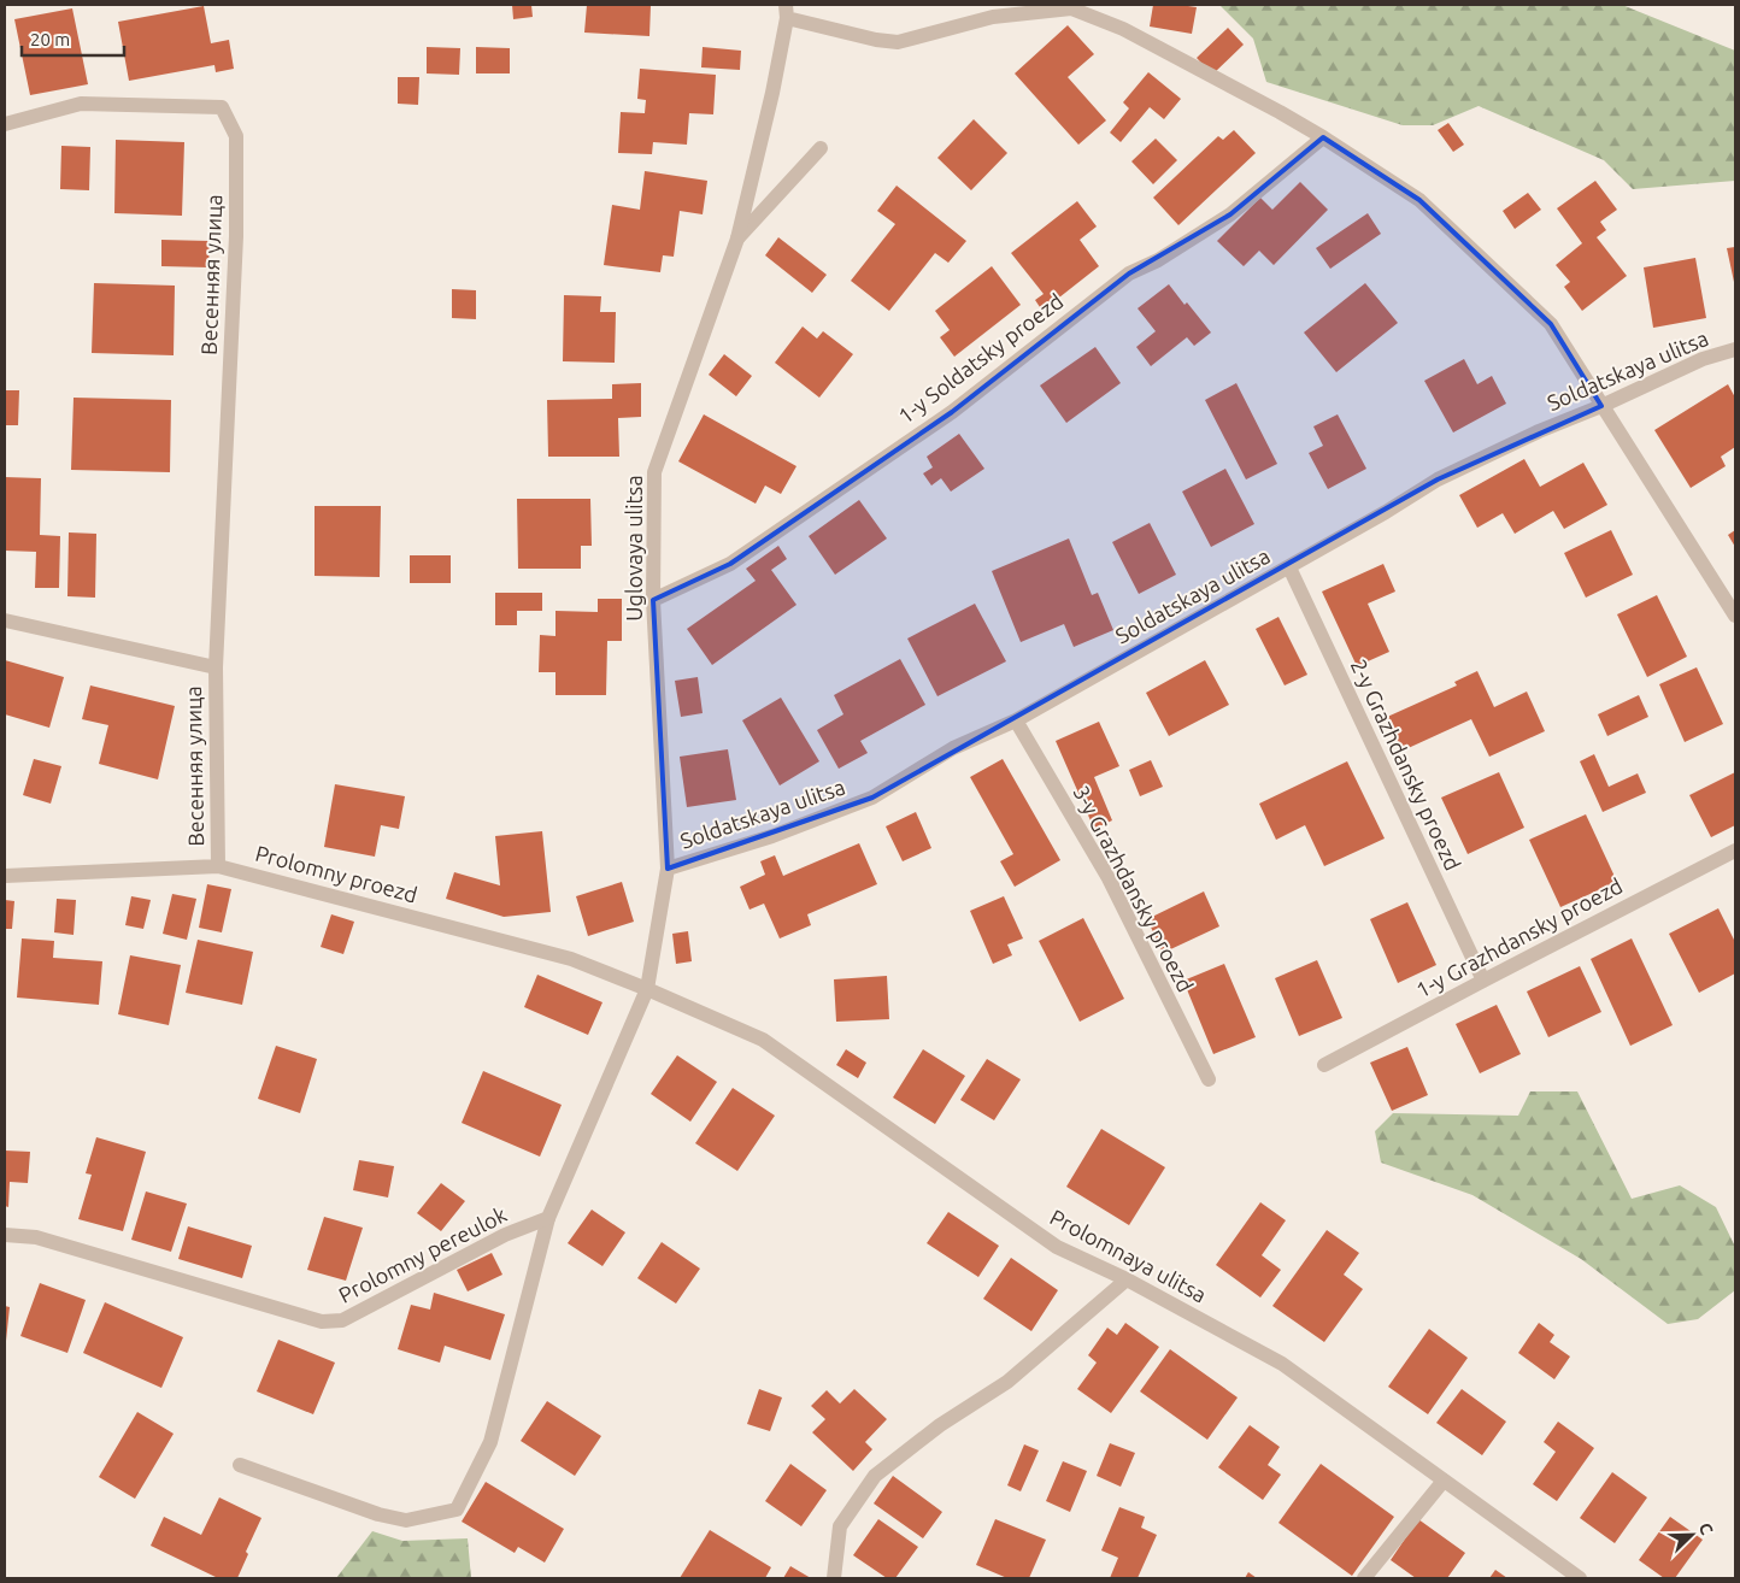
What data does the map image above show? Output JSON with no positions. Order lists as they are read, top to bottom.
{
  "streets": {
    "street": [
      "Весенняя улица",
      "1-y Soldatsky proezd",
      "Soldatskaya ulitsa",
      "Uglovaya ulitsa",
      "2-y Grazhdansky proezd",
      "Prolomny proezd",
      "3-y Grazhdansky proezd",
      "1-y Grazhdansky proezd",
      "Prolomny pereulok",
      "Prolomnaya ulitsa"
    ]
  },
  "crossings": [
    ["Весенняя улица", "Prolomny proezd"],
    ["1-y Soldatsky proezd", "Uglovaya ulitsa"],
    ["Soldatskaya ulitsa", "Uglovaya ulitsa"],
    ["Soldatskaya ulitsa", "2-y Grazhdansky proezd"],
    ["Soldatskaya ulitsa", "3-y Grazhdansky proezd"],
    ["Uglovaya ulitsa", "Prolomny proezd"],
    ["Uglovaya ulitsa", "Prolomnaya ulitsa"],
    ["2-y Grazhdansky proezd", "1-y Grazhdansky proezd"],
    ["Prolomny proezd", "Prolomnaya ulitsa"]
  ],
  "scale_bar": "20 m",
  "north": "top right"
}
